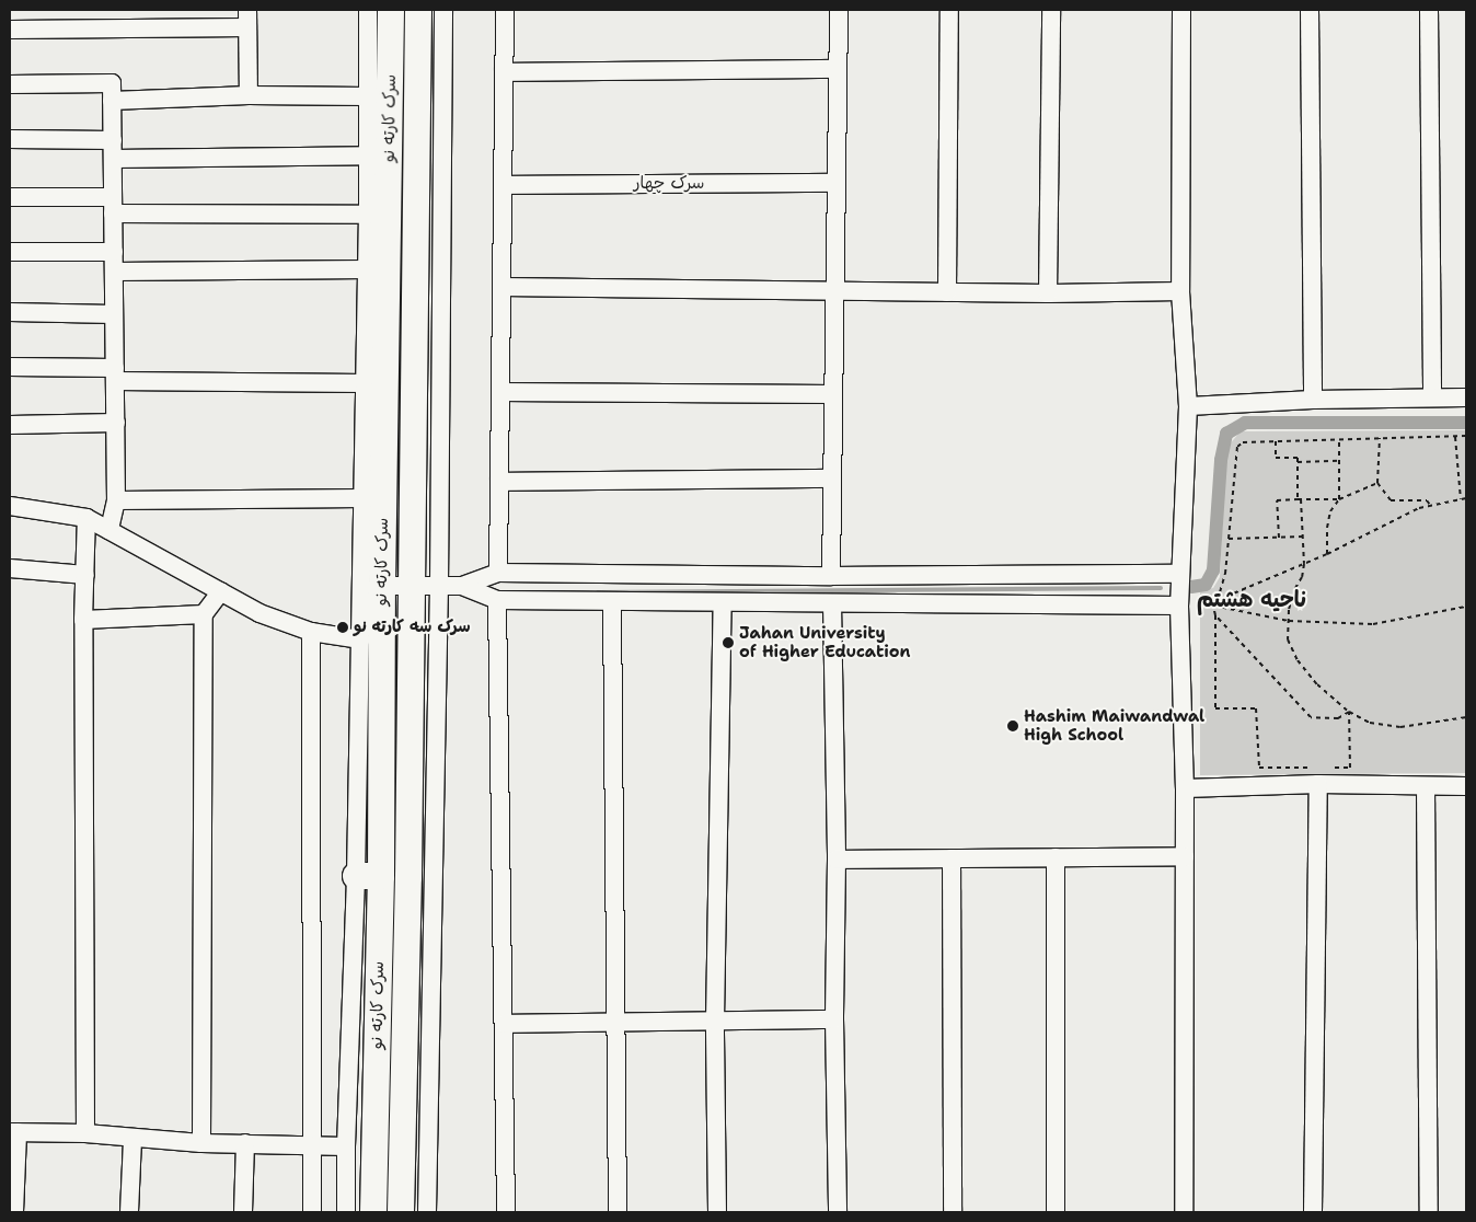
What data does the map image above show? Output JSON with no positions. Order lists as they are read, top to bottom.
{
  "streets": {
    "highway": ["سرک کارته نو"],
    "street": ["سرک چهار"]
  },
  "districts": ["ناحیه هشتم"],
  "places": ["سرک سه کارته نو", "Jahan University of Higher Education", "Hashim Maiwandwal High School"]
}
